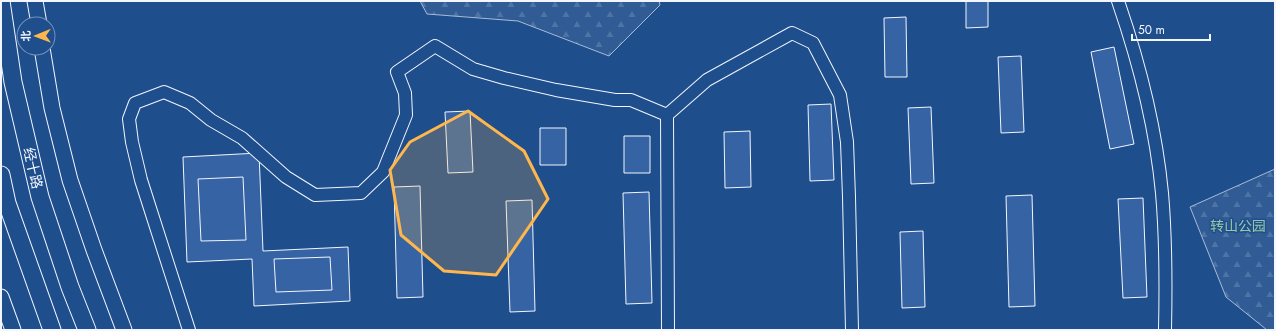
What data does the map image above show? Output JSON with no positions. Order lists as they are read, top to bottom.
{
  "streets": {
    "highway": ["经十路"]
  },
  "parks": ["转山公园"],
  "scale_bar": "50 m",
  "north": "left"
}
